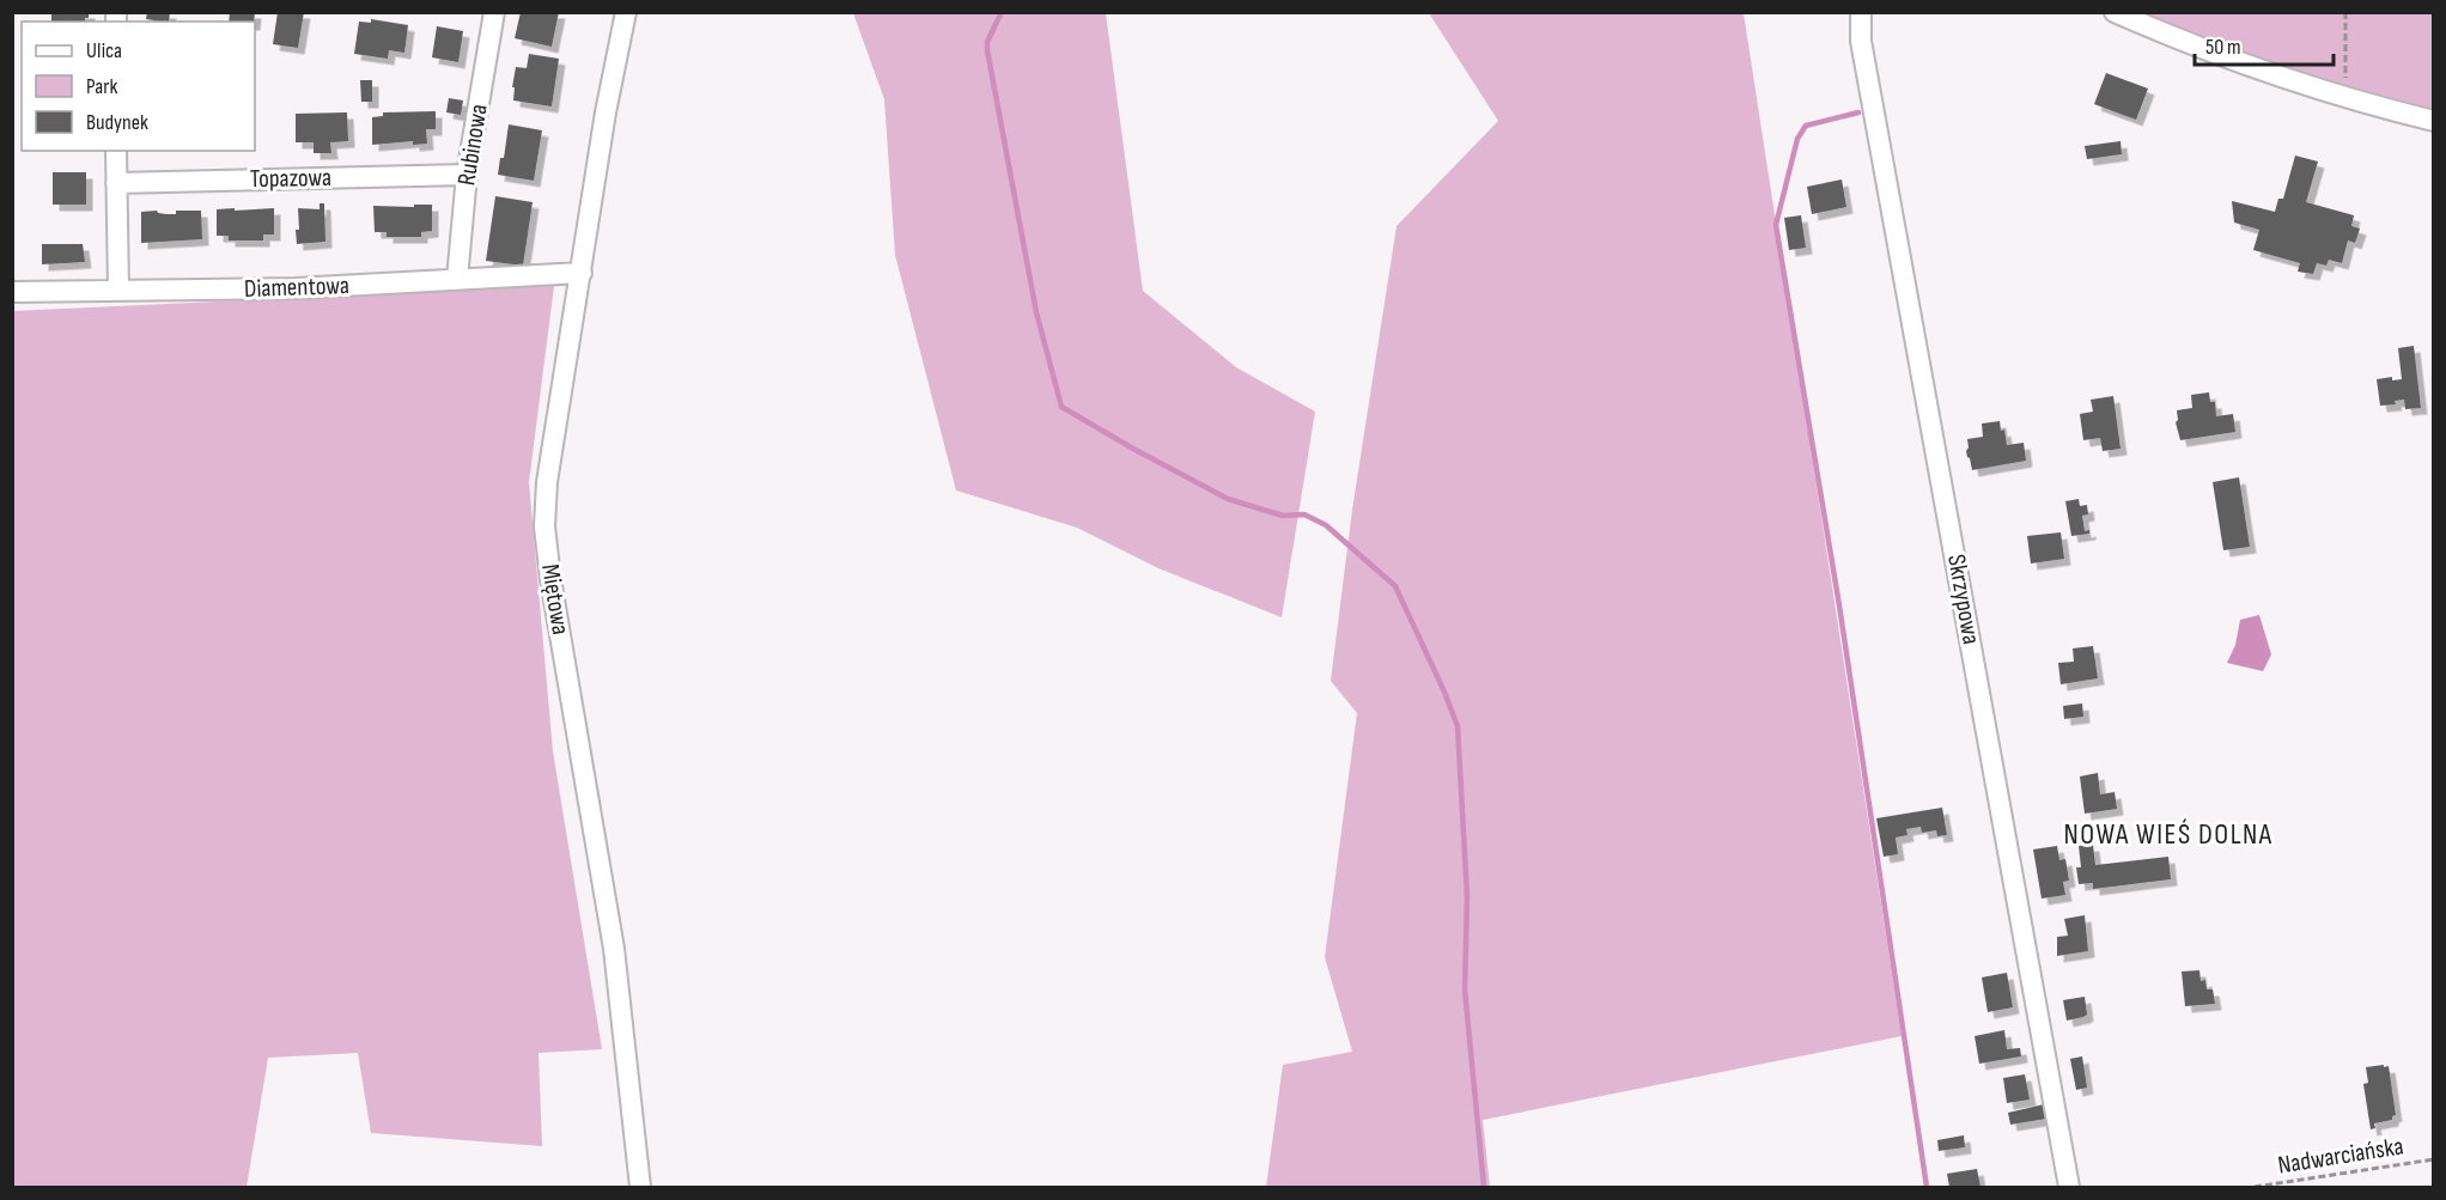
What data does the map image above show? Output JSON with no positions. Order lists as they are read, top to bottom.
{
  "streets": {
    "street": [
      "Rubinowa",
      "Topazowa",
      "Diamentowa",
      "Miętowa",
      "Skrzypowa"
    ],
    "path": ["Nadwarciańska"]
  },
  "crossings": [
    ["Rubinowa", "Topazowa"],
    ["Rubinowa", "Diamentowa"],
    ["Diamentowa", "Miętowa"]
  ],
  "districts": ["NOWA WIEŚ DOLNA"],
  "legend": ["Ulica", "Park", "Budynek"],
  "scale_bar": "50 m"
}
